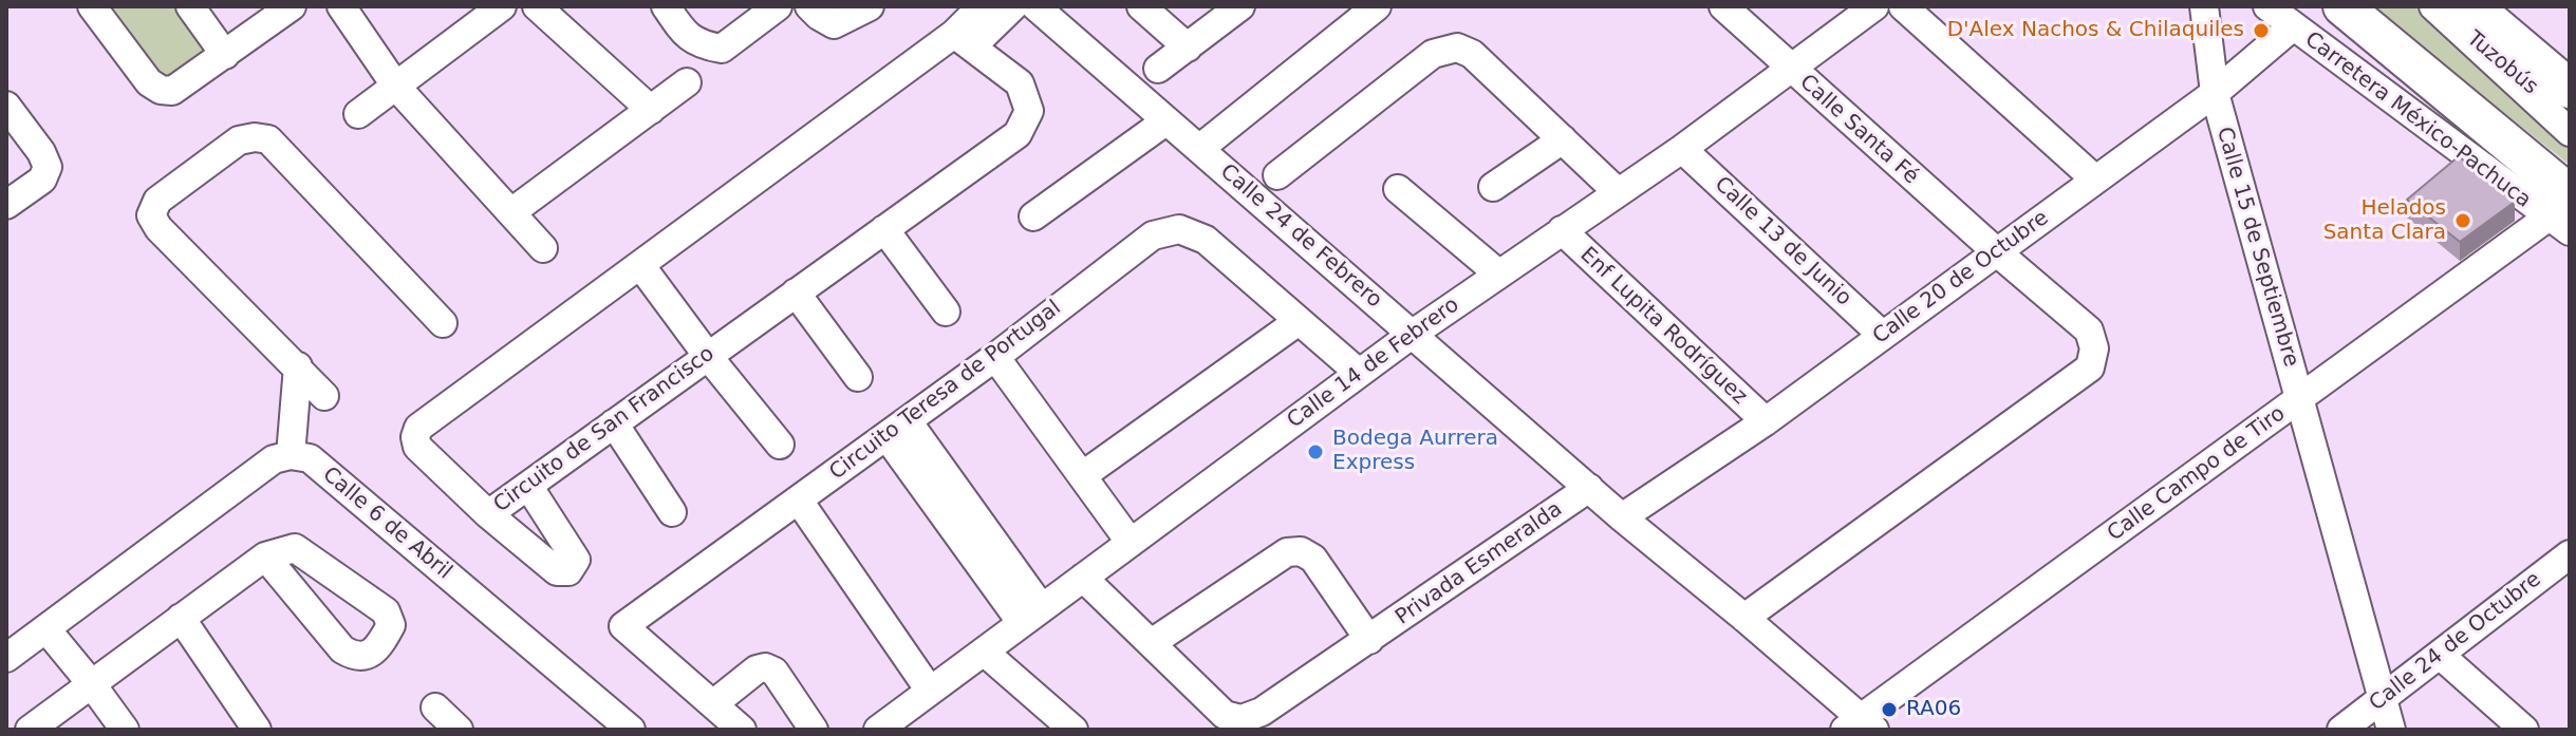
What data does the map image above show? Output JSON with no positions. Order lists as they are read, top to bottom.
{
  "streets": {
    "street": [
      "Tuzobús",
      "Carretera México-Pachuca",
      "Calle Santa Fé",
      "Calle 24 de Febrero",
      "Calle 13 de Junio",
      "Calle 15 de Septiembre",
      "Calle 20 de Octubre",
      "Enf Lupita Rodríguez",
      "Calle 14 de Febrero",
      "Circuito Teresa de Portugal",
      "Circuito de San Francisco",
      "Calle Campo de Tiro",
      "Calle 6 de Abril",
      "Privada Esmeralda",
      "Calle 24 de Octubre"
    ]
  },
  "crossings": [
    ["Carretera México-Pachuca", "Calle 20 de Octubre"],
    ["Carretera México-Pachuca", "Calle Campo de Tiro"],
    ["Calle Santa Fé", "Calle 24 de Febrero"],
    ["Calle Santa Fé", "Calle 20 de Octubre"],
    ["Calle Santa Fé", "Calle 14 de Febrero"],
    ["Calle 24 de Febrero", "Calle 20 de Octubre"],
    ["Calle 24 de Febrero", "Calle 14 de Febrero"],
    ["Calle 24 de Febrero", "Calle Campo de Tiro"],
    ["Calle 24 de Febrero", "Privada Esmeralda"],
    ["Calle 13 de Junio", "Calle 20 de Octubre"],
    ["Calle 13 de Junio", "Calle 14 de Febrero"],
    ["Calle 15 de Septiembre", "Calle 20 de Octubre"],
    ["Calle 15 de Septiembre", "Calle Campo de Tiro"],
    ["Calle 15 de Septiembre", "Calle 24 de Octubre"],
    ["Calle 20 de Octubre", "Enf Lupita Rodríguez"],
    ["Enf Lupita Rodríguez", "Calle 14 de Febrero"],
    ["Calle 14 de Febrero", "Circuito Teresa de Portugal"],
    ["Calle 14 de Febrero", "Privada Esmeralda"]
  ],
  "places": [
    "D'Alex Nachos & Chilaquiles",
    "Helados Santa Clara",
    "Bodega Aurrera Express",
    "RA06"
  ]
}
